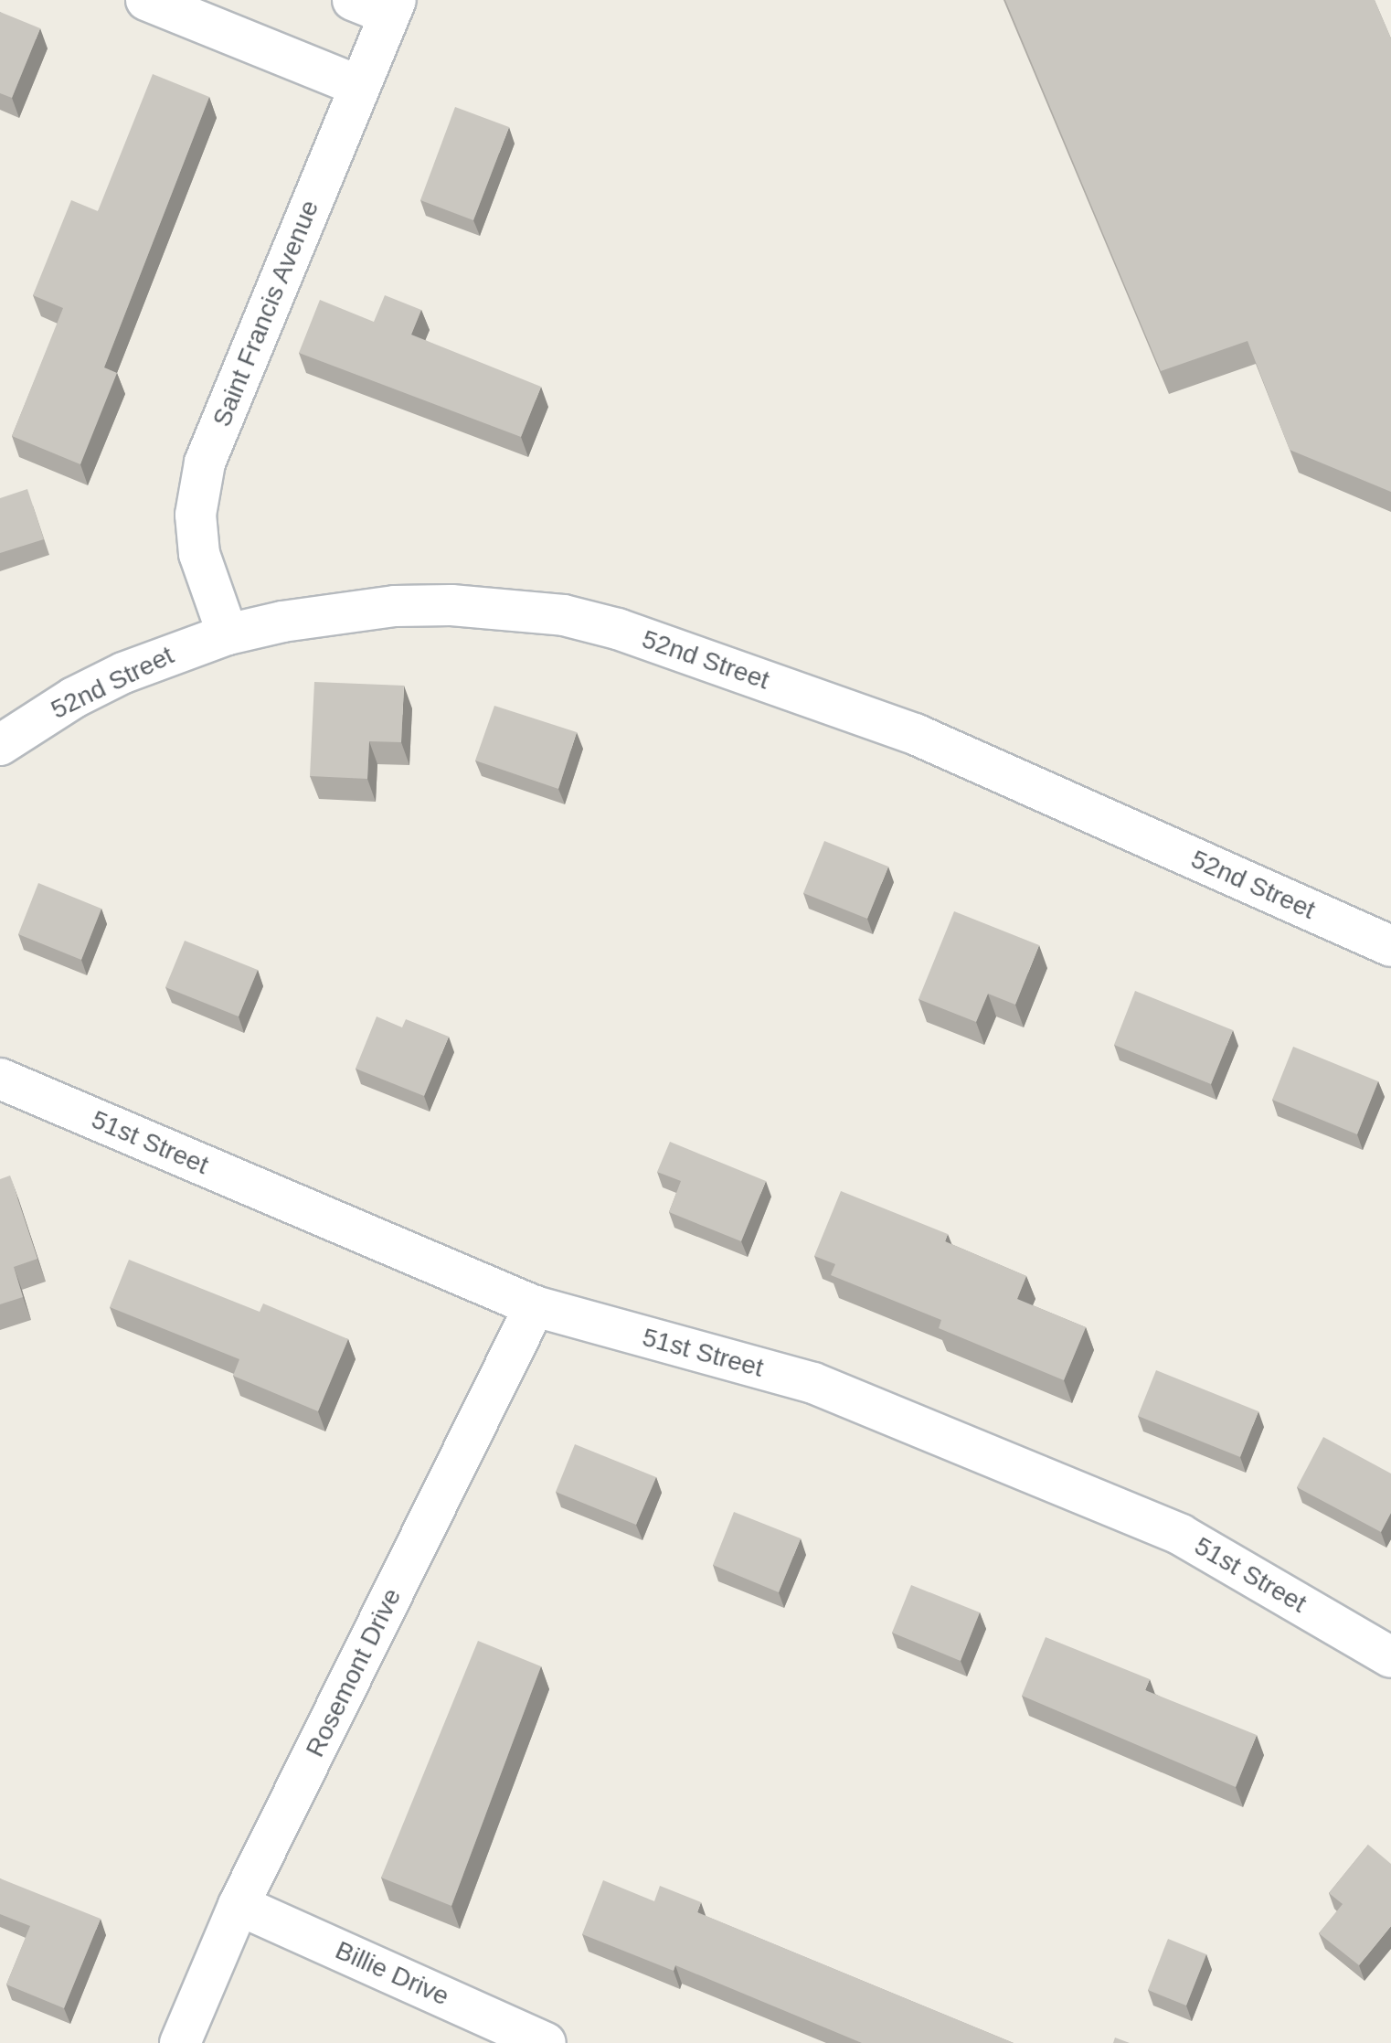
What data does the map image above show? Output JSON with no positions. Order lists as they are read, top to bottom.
{
  "streets": {
    "street": [
      "Saint Francis Avenue",
      "52nd Street",
      "51st Street",
      "Rosemont Drive",
      "Billie Drive"
    ]
  },
  "crossings": [
    ["Saint Francis Avenue", "52nd Street"],
    ["51st Street", "Rosemont Drive"],
    ["Rosemont Drive", "Billie Drive"]
  ]
}
